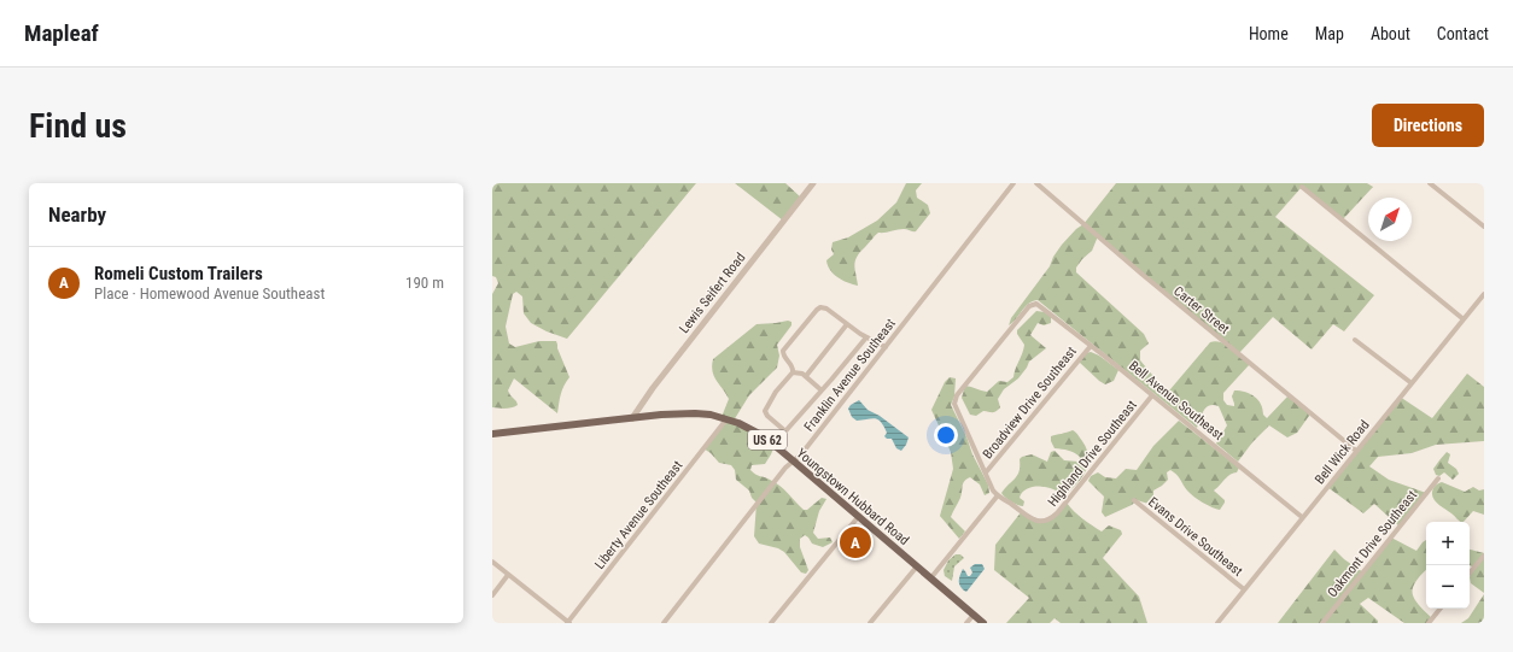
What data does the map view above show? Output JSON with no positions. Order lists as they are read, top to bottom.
{
  "streets": {
    "main road": ["US 62", "Youngstown Hubbard Road"],
    "street": [
      "Lewis Seifert Road",
      "Carter Street",
      "Franklin Avenue Southeast",
      "Bell Avenue Southeast",
      "Broadview Drive Southeast",
      "Bell Wick Road",
      "Highland Drive Southeast",
      "Liberty Avenue Southeast",
      "Evans Drive Southeast",
      "Oakmont Drive Southeast"
    ]
  },
  "crossings": [
    ["Lewis Seifert Road", "Youngstown Hubbard Road"],
    ["Carter Street", "Bell Wick Road"],
    ["Franklin Avenue Southeast", "Youngstown Hubbard Road"],
    ["Bell Avenue Southeast", "Broadview Drive Southeast"],
    ["Bell Avenue Southeast", "Bell Wick Road"],
    ["Bell Avenue Southeast", "Highland Drive Southeast"],
    ["Bell Wick Road", "Evans Drive Southeast"],
    ["Youngstown Hubbard Road", "Liberty Avenue Southeast"]
  ],
  "north": "top right",
  "page": {
    "header": "Mapleaf",
    "nav": [
      "Home",
      "Map",
      "About",
      "Contact"
    ],
    "buttons": "Directions",
    "title": "Find us",
    "heading": "Nearby",
    "list": [
      {
        "mark": "A",
        "name": "Romeli Custom Trailers",
        "note": "Place · Homewood Avenue Southeast",
        "value": "190 m"
      }
    ],
    "map_buttons": ["+", "−"],
    "pins": "A"
  }
}
